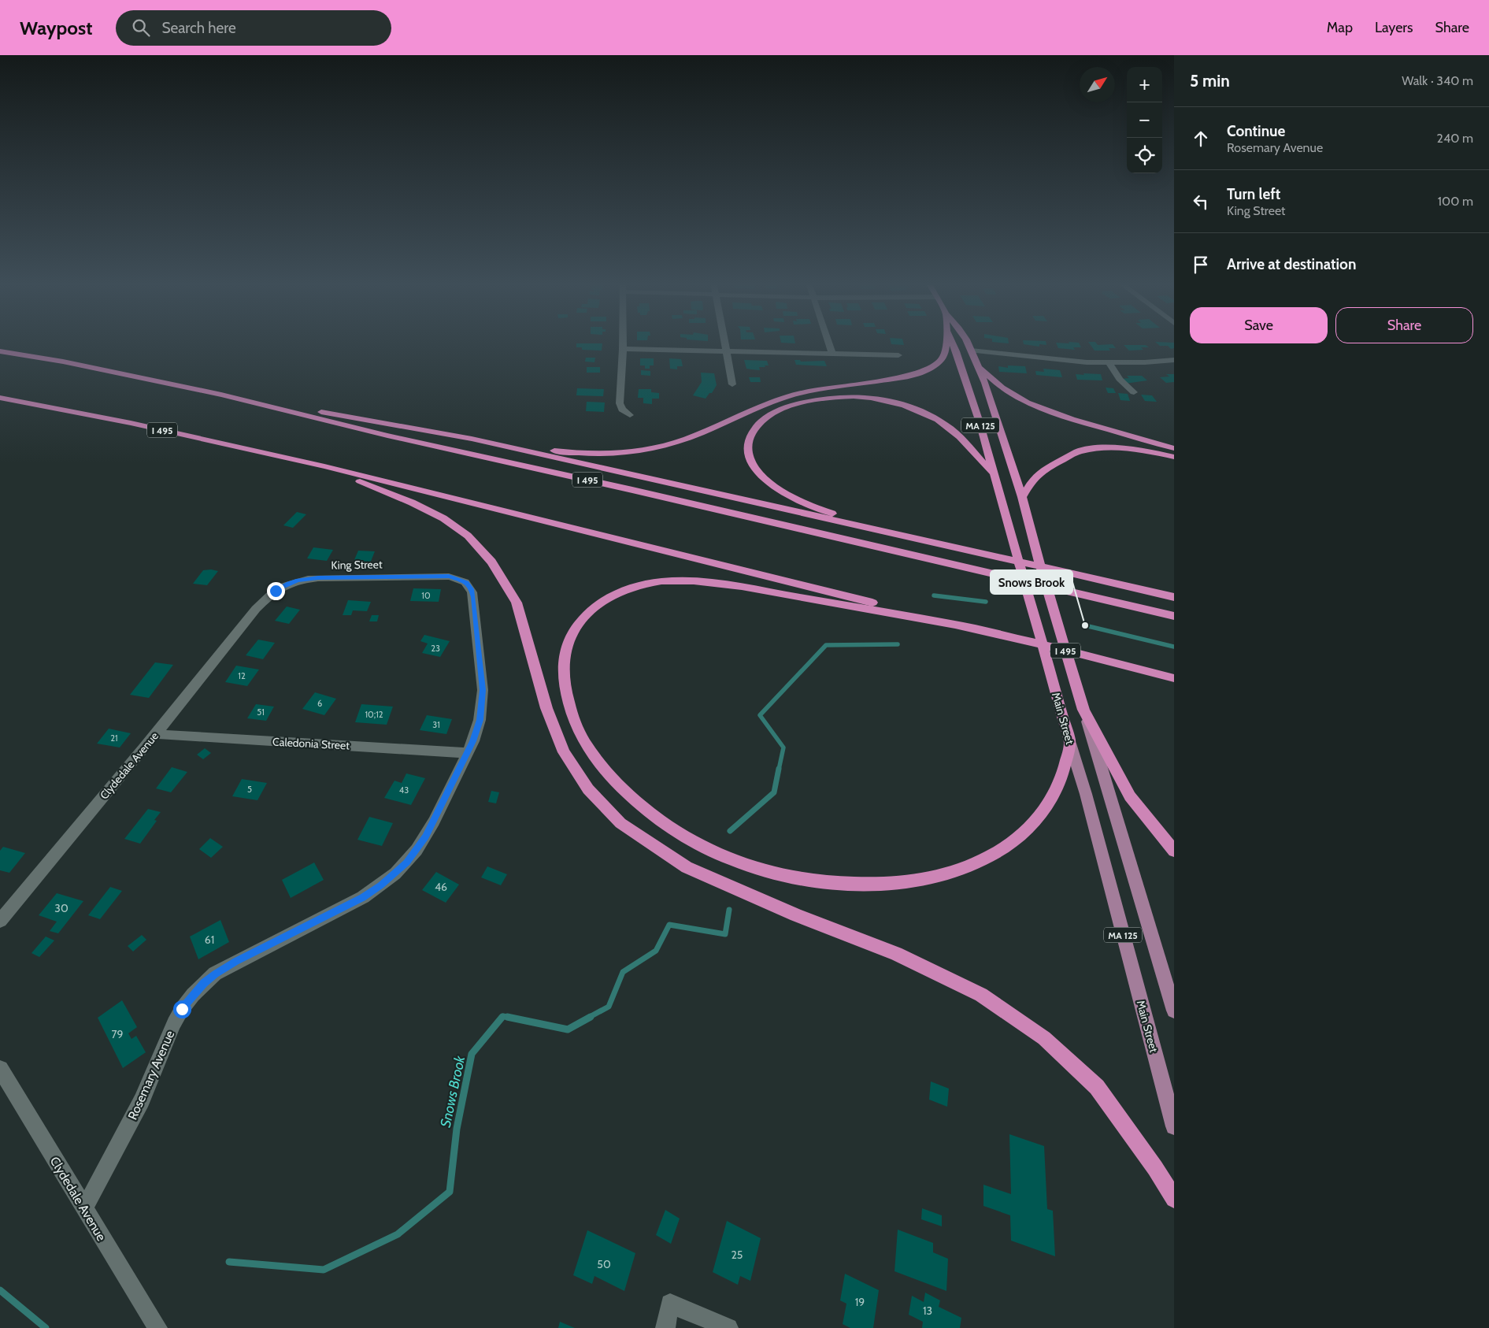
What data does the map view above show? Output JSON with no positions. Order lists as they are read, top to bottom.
{
  "streets": {
    "highway": ["MA 125", "I 495", "Main Street"],
    "street": [
      "King Street",
      "Caledonia Street",
      "Clydedale Avenue",
      "Rosemary Avenue"
    ]
  },
  "crossings": [
    ["King Street", "Clydedale Avenue"],
    ["King Street", "Rosemary Avenue"],
    ["Caledonia Street", "Clydedale Avenue"],
    ["Caledonia Street", "Rosemary Avenue"],
    ["Clydedale Avenue", "Rosemary Avenue"]
  ],
  "water": ["Snows Brook"],
  "places": ["Snows Brook"],
  "house_numbers": [
    "10",
    "23",
    "12",
    "6",
    "51",
    "10;12",
    "31",
    "21",
    "5",
    "43",
    "46",
    "30",
    "61",
    "79",
    "25",
    "50",
    "19",
    "13"
  ],
  "north": "top right",
  "page": {
    "header": "Waypost",
    "search": "Search here",
    "nav": ["Map", "Layers", "Share"],
    "heading": ["5 min", "Walk · 340 m"],
    "map_buttons": ["+", "−"],
    "list": [
      ["Continue", "Rosemary Avenue", "240 m"],
      ["Turn left", "King Street", "100 m"],
      "Arrive at destination"
    ],
    "buttons": ["Save", "Share"]
  }
}
